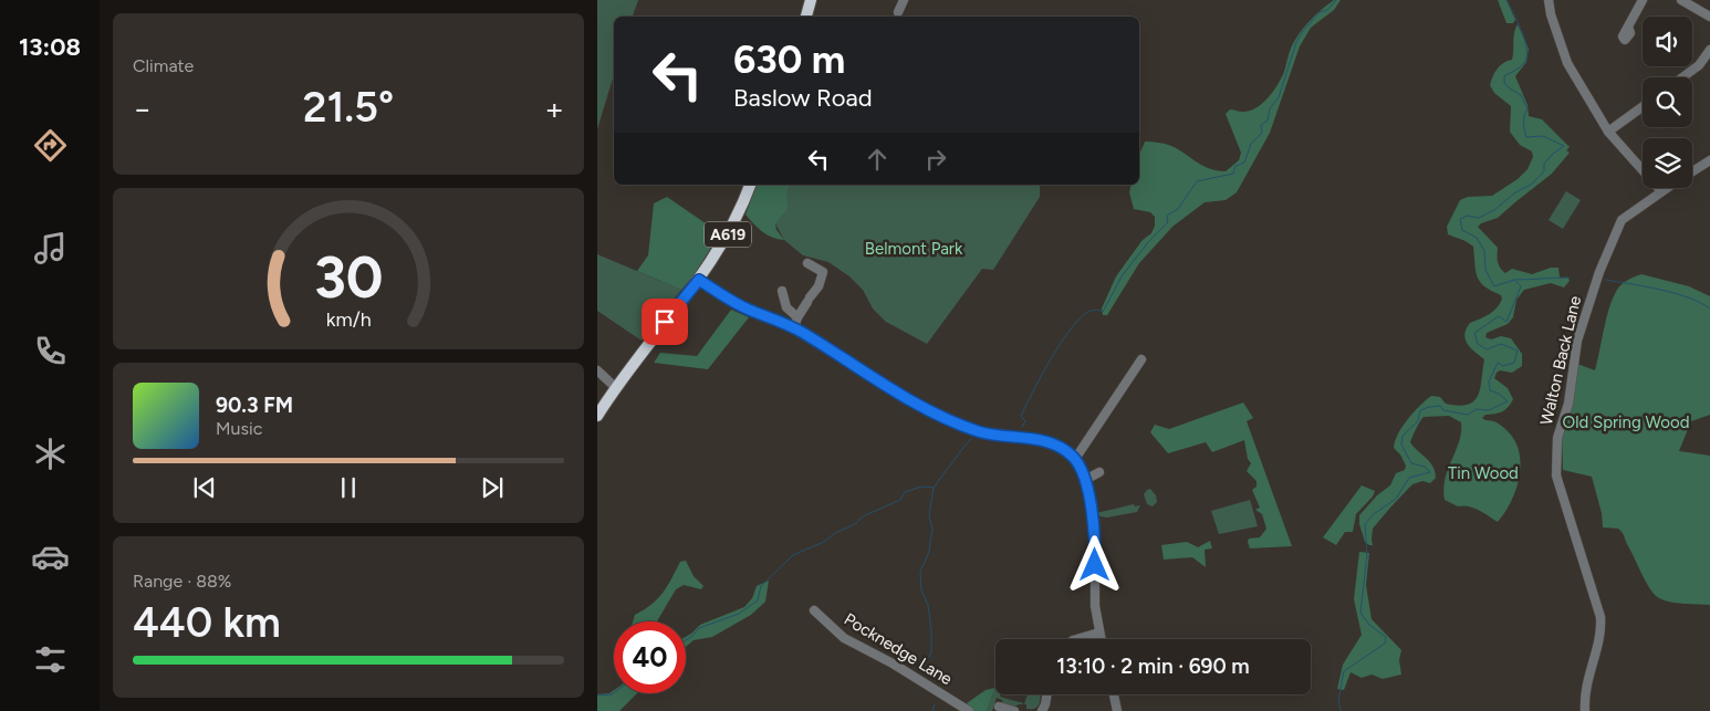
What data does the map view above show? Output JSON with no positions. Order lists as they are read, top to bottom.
{
  "streets": {
    "highway": ["A619"],
    "street": ["Walton Back Lane", "Pocknedge Lane"]
  },
  "parks": ["Belmont Park", "Old Spring Wood", "Tin Wood"],
  "page": {
    "tabs": "13:08",
    "tile": [
      "Climate",
      ["Range · 88%", "440 km"]
    ],
    "turn": ["630 m", "Baslow Road"],
    "heat": ["−", "21.5°", "+"],
    "song": ["90.3 FM", "Music"],
    "limit": "40",
    "trip": "13:10 · 2 min · 690 m",
    "gauge": ["30", "km/h"]
  }
}
